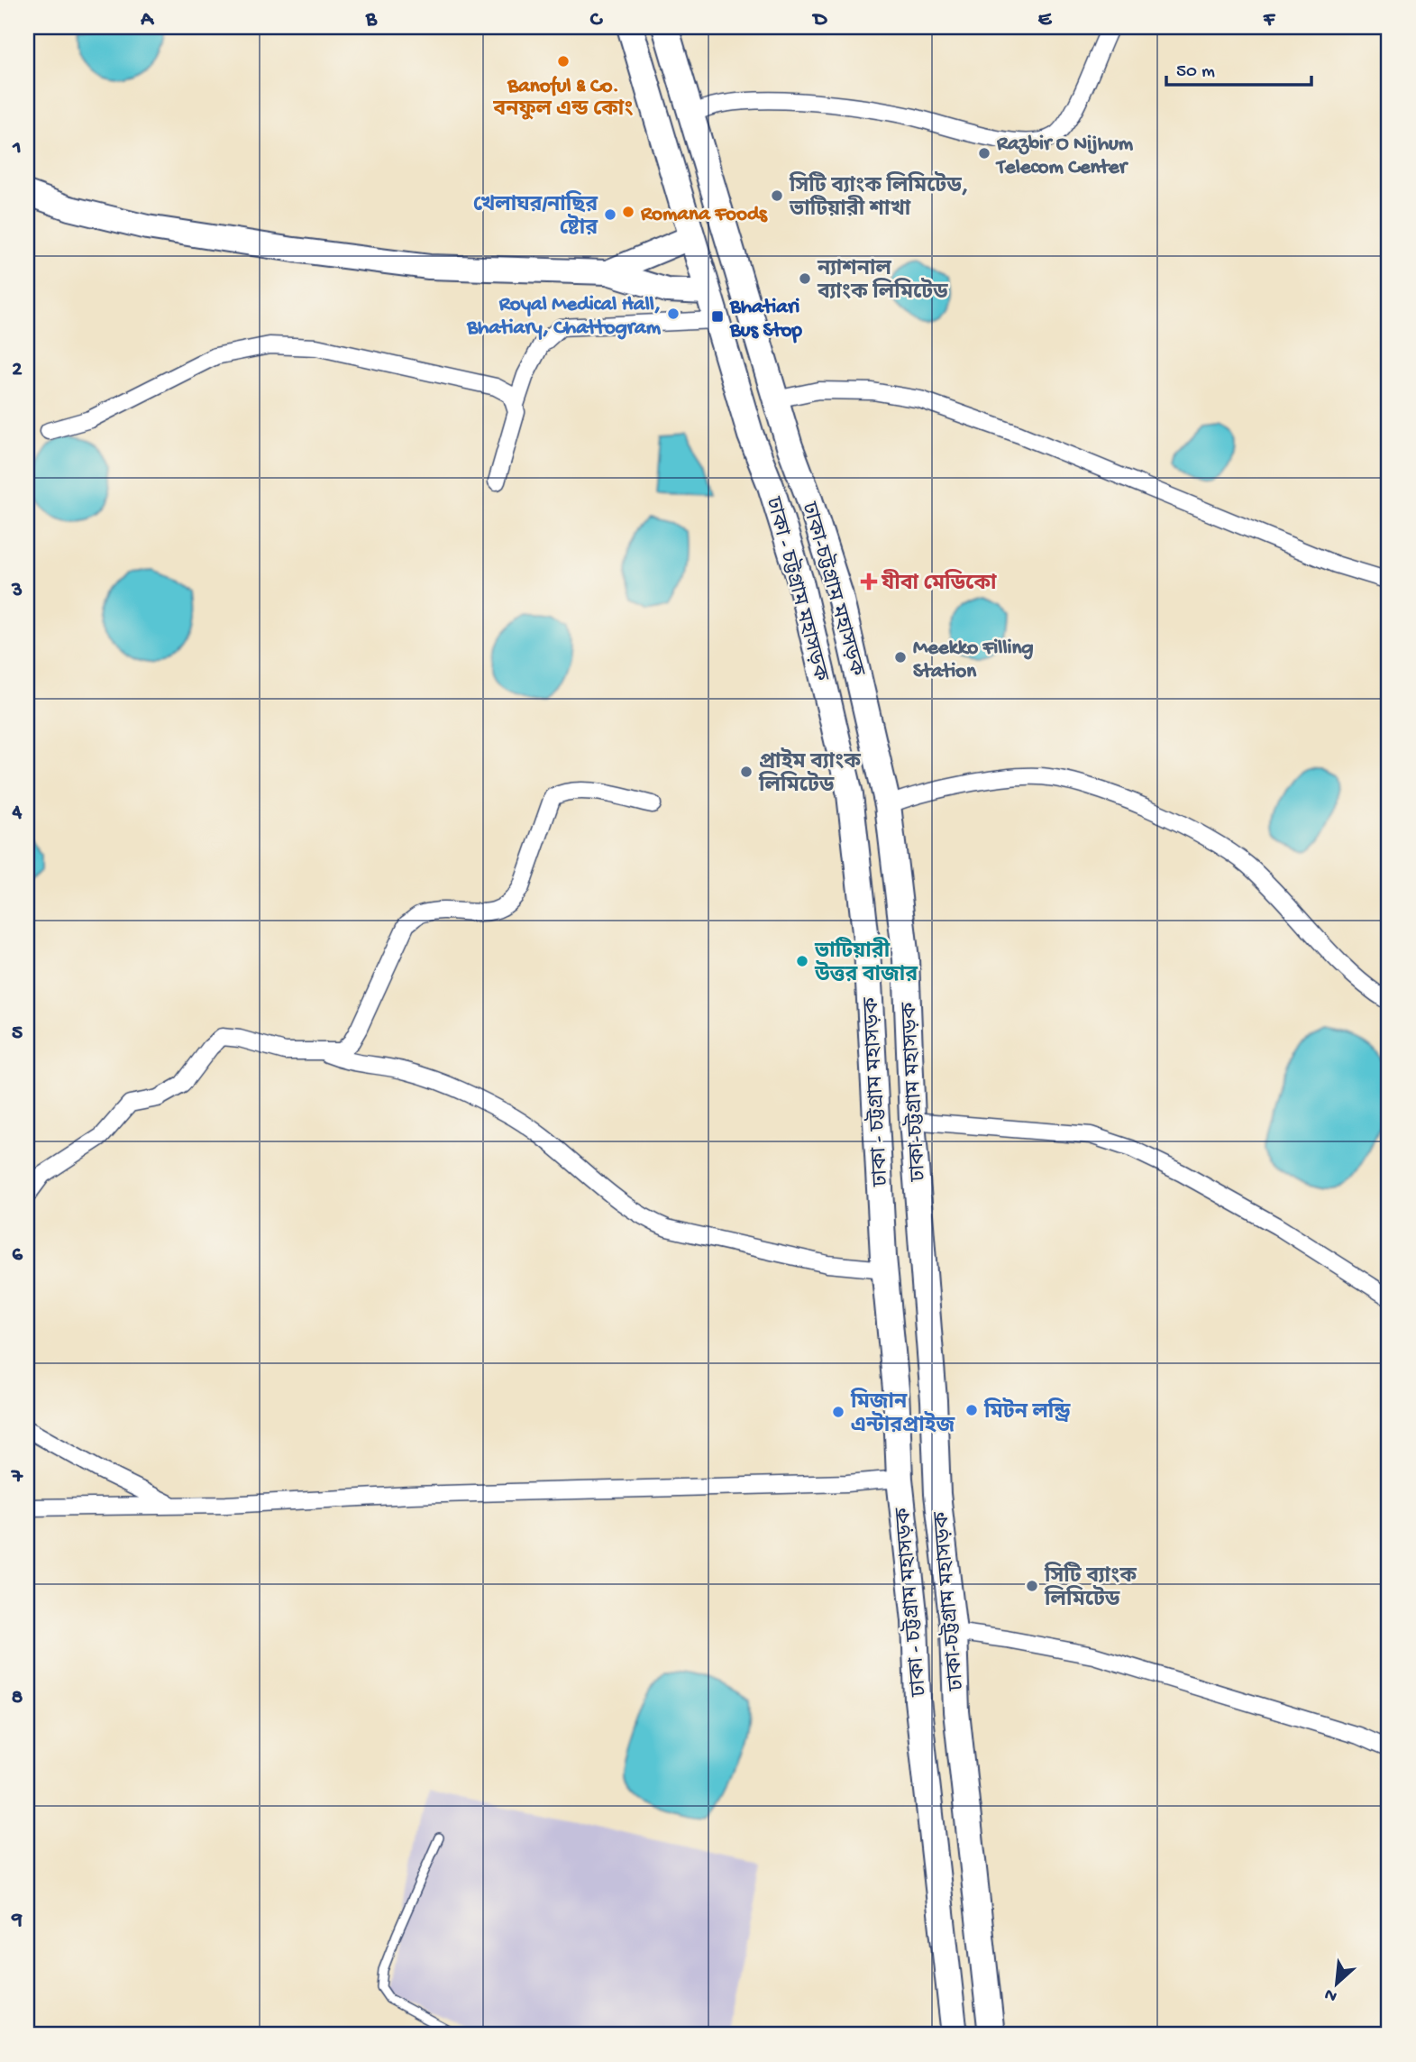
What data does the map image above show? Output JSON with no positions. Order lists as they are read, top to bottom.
{
  "streets": {
    "highway": ["ঢাকা - চট্টগ্রাম মহাসড়ক", "ঢাকা-চট্টগ্রাম মহাসড়ক"]
  },
  "places": {
    "other": [
      "Banoful & Co. বনফুল এন্ড কোং",
      "Razbir O Nijhum Telecom Center",
      "সিটি ব্যাংক লিমিটেড, ভাটিয়ারী শাখা",
      "Romana Foods",
      "খেলাঘর/নাছির ষ্টোর",
      "ন্যাশনাল ব্যাংক লিমিটেড",
      "Royal Medical Hall, Bhatiary, Chattogram",
      "Meekko Filling Station",
      "প্রাইম ব্যাংক লিমিটেড",
      "ভাটিয়ারী উত্তর বাজার",
      "মিটন লন্ড্রি",
      "মিজান এন্টারপ্রাইজ",
      "সিটি ব্যাংক লিমিটেড"
    ],
    "transit": ["Bhatiari Bus Stop"],
    "health": ["যীবা মেডিকো"]
  },
  "scale_bar": "50 m",
  "north": "bottom left",
  "grid": {
    "columns": [
      "A",
      "B",
      "C",
      "D",
      "E",
      "F"
    ],
    "rows": [
      "1",
      "2",
      "3",
      "4",
      "5",
      "6",
      "7",
      "8",
      "9"
    ]
  }
}
